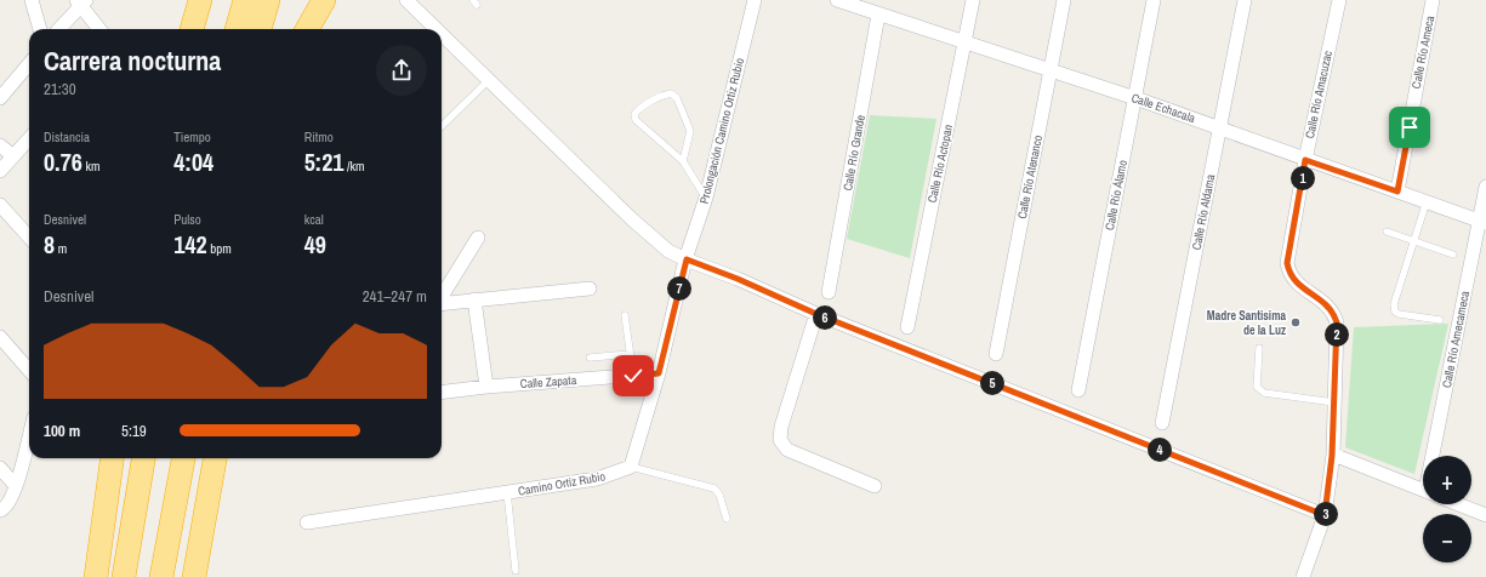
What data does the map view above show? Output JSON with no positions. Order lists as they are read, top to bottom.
{
  "streets": {
    "street": [
      "Calle Río Ameca",
      "Calle Río Amacuzac",
      "Calle Echacala",
      "Prolongación Camino Ortiz Rubio",
      "Calle Río Grande",
      "Calle Río Actopan",
      "Calle Río Atenanco",
      "Calle Río Álamo",
      "Calle Río Aldama",
      "Calle Río Amecameca",
      "Calle Zapata",
      "Camino Ortíz Rubio"
    ]
  },
  "crossings": [
    ["Calle Río Ameca", "Calle Echacala"],
    ["Calle Río Amacuzac", "Calle Echacala"],
    ["Calle Echacala", "Calle Río Grande"],
    ["Calle Echacala", "Calle Río Actopan"],
    ["Calle Echacala", "Calle Río Atenanco"],
    ["Calle Echacala", "Calle Río Álamo"],
    ["Calle Echacala", "Calle Río Aldama"],
    ["Calle Echacala", "Calle Río Amecameca"]
  ],
  "places": ["Madre Santisima de la Luz"],
  "page": {
    "heading": ["Carrera nocturna", "21:30"],
    "stats": [
      ["Distancia", "0.76 km"],
      ["Tiempo", "4:04"],
      ["Ritmo", "5:21 /km"],
      ["Desnivel", "8 m"],
      ["Pulso", "142 bpm"],
      ["kcal", "49"]
    ],
    "pins": [
      "1",
      "7",
      "6",
      "2",
      "5",
      "4",
      "3"
    ],
    "chart": ["Desnivel", "241–247 m"],
    "list": [
      {
        "name": "100 m",
        "note": "5:19"
      }
    ],
    "map_buttons": ["+", "−"]
  }
}
